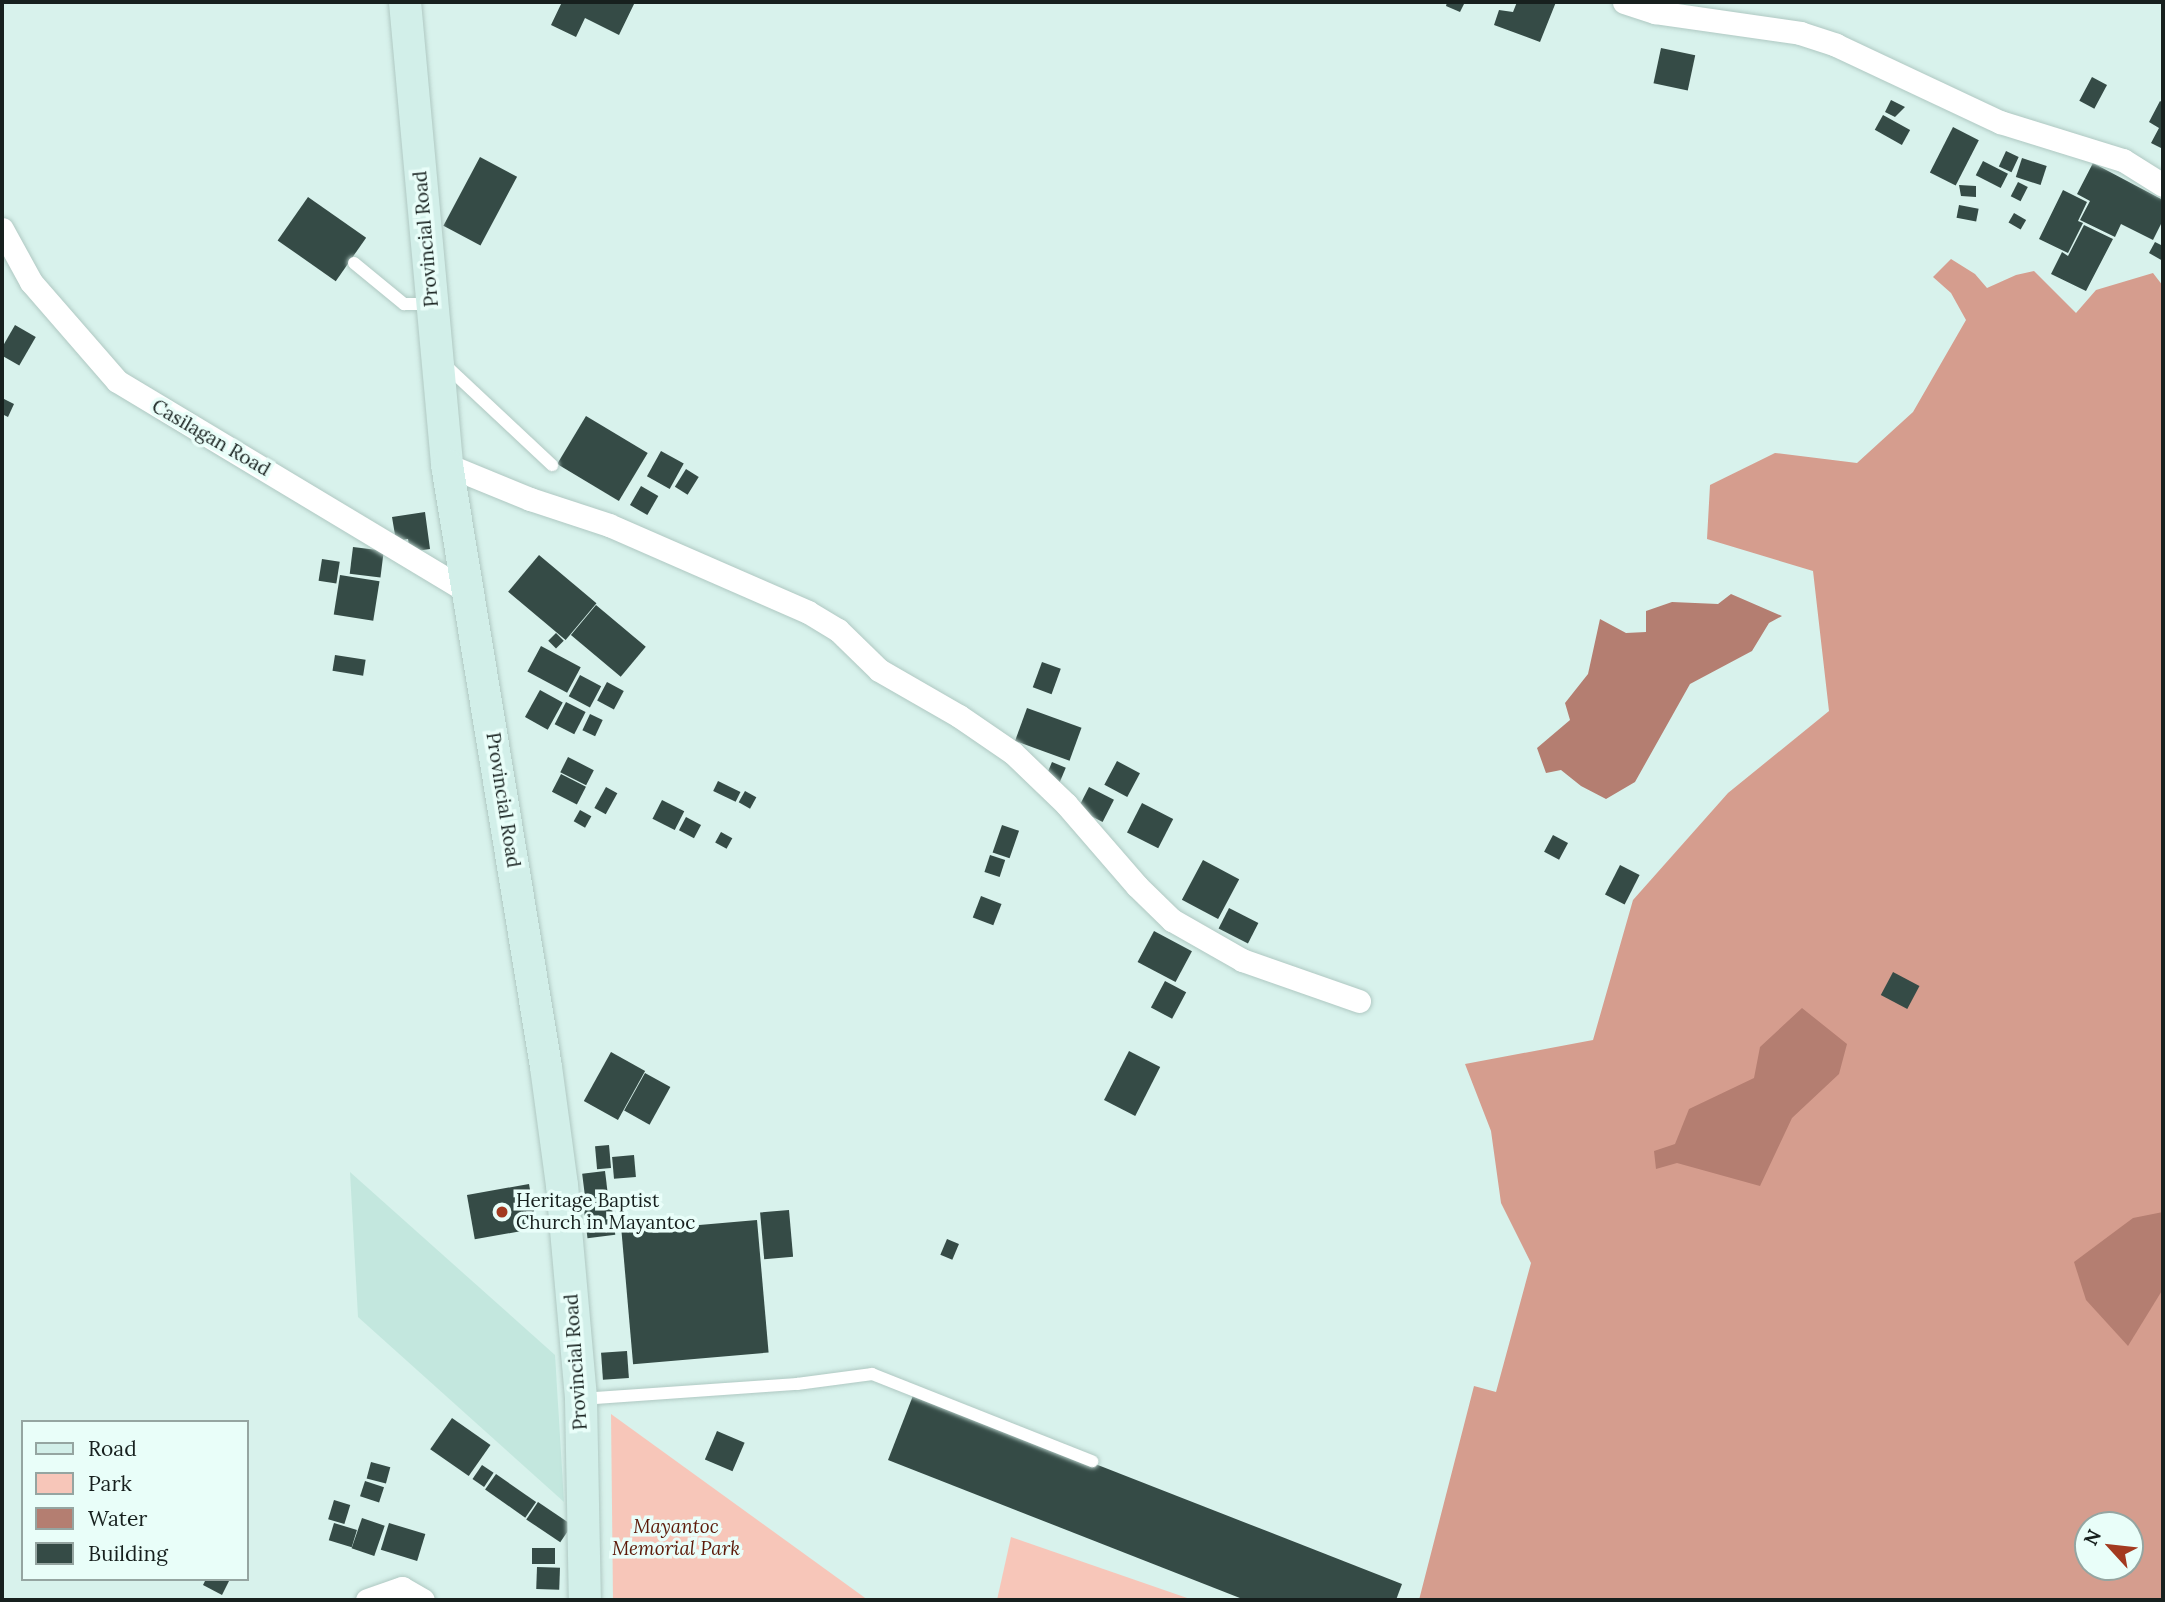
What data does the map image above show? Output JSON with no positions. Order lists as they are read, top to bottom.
{
  "streets": {
    "main road": ["Provincial Road"],
    "street": ["Casilagan Road"]
  },
  "crossings": [
    ["Provincial Road", "Casilagan Road"]
  ],
  "parks": ["Mayantoc Memorial Park"],
  "places": ["Heritage Baptist Church in Mayantoc"],
  "legend": [
    "Road",
    "Park",
    "Water",
    "Building"
  ],
  "north": "top left"
}
